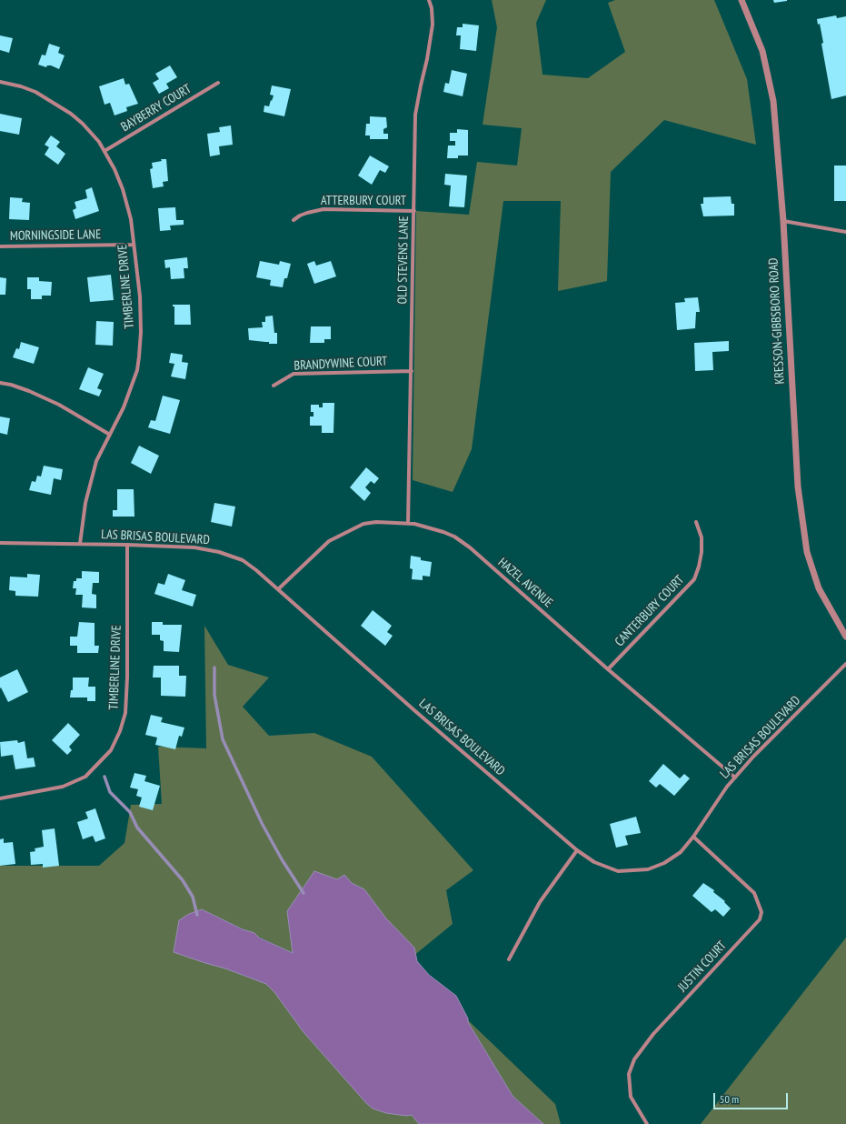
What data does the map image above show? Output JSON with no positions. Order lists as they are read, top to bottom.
{
  "streets": {
    "street": [
      "BAYBERRY COURT",
      "ATTERBURY COURT",
      "MORNINGSIDE LANE",
      "OLD STEVENS LANE",
      "TIMBERLINE DRIVE",
      "KRESSON-GIBBSBORO ROAD",
      "BRANDYWINE COURT",
      "LAS BRISAS BOULEVARD",
      "HAZEL AVENUE",
      "CANTERBURY COURT",
      "JUSTIN COURT"
    ]
  },
  "crossings": [
    ["BAYBERRY COURT", "TIMBERLINE DRIVE"],
    ["ATTERBURY COURT", "OLD STEVENS LANE"],
    ["MORNINGSIDE LANE", "TIMBERLINE DRIVE"],
    ["OLD STEVENS LANE", "BRANDYWINE COURT"],
    ["OLD STEVENS LANE", "HAZEL AVENUE"],
    ["TIMBERLINE DRIVE", "LAS BRISAS BOULEVARD"],
    ["LAS BRISAS BOULEVARD", "HAZEL AVENUE"],
    ["LAS BRISAS BOULEVARD", "JUSTIN COURT"],
    ["HAZEL AVENUE", "CANTERBURY COURT"]
  ],
  "scale_bar": "50 m"
}
